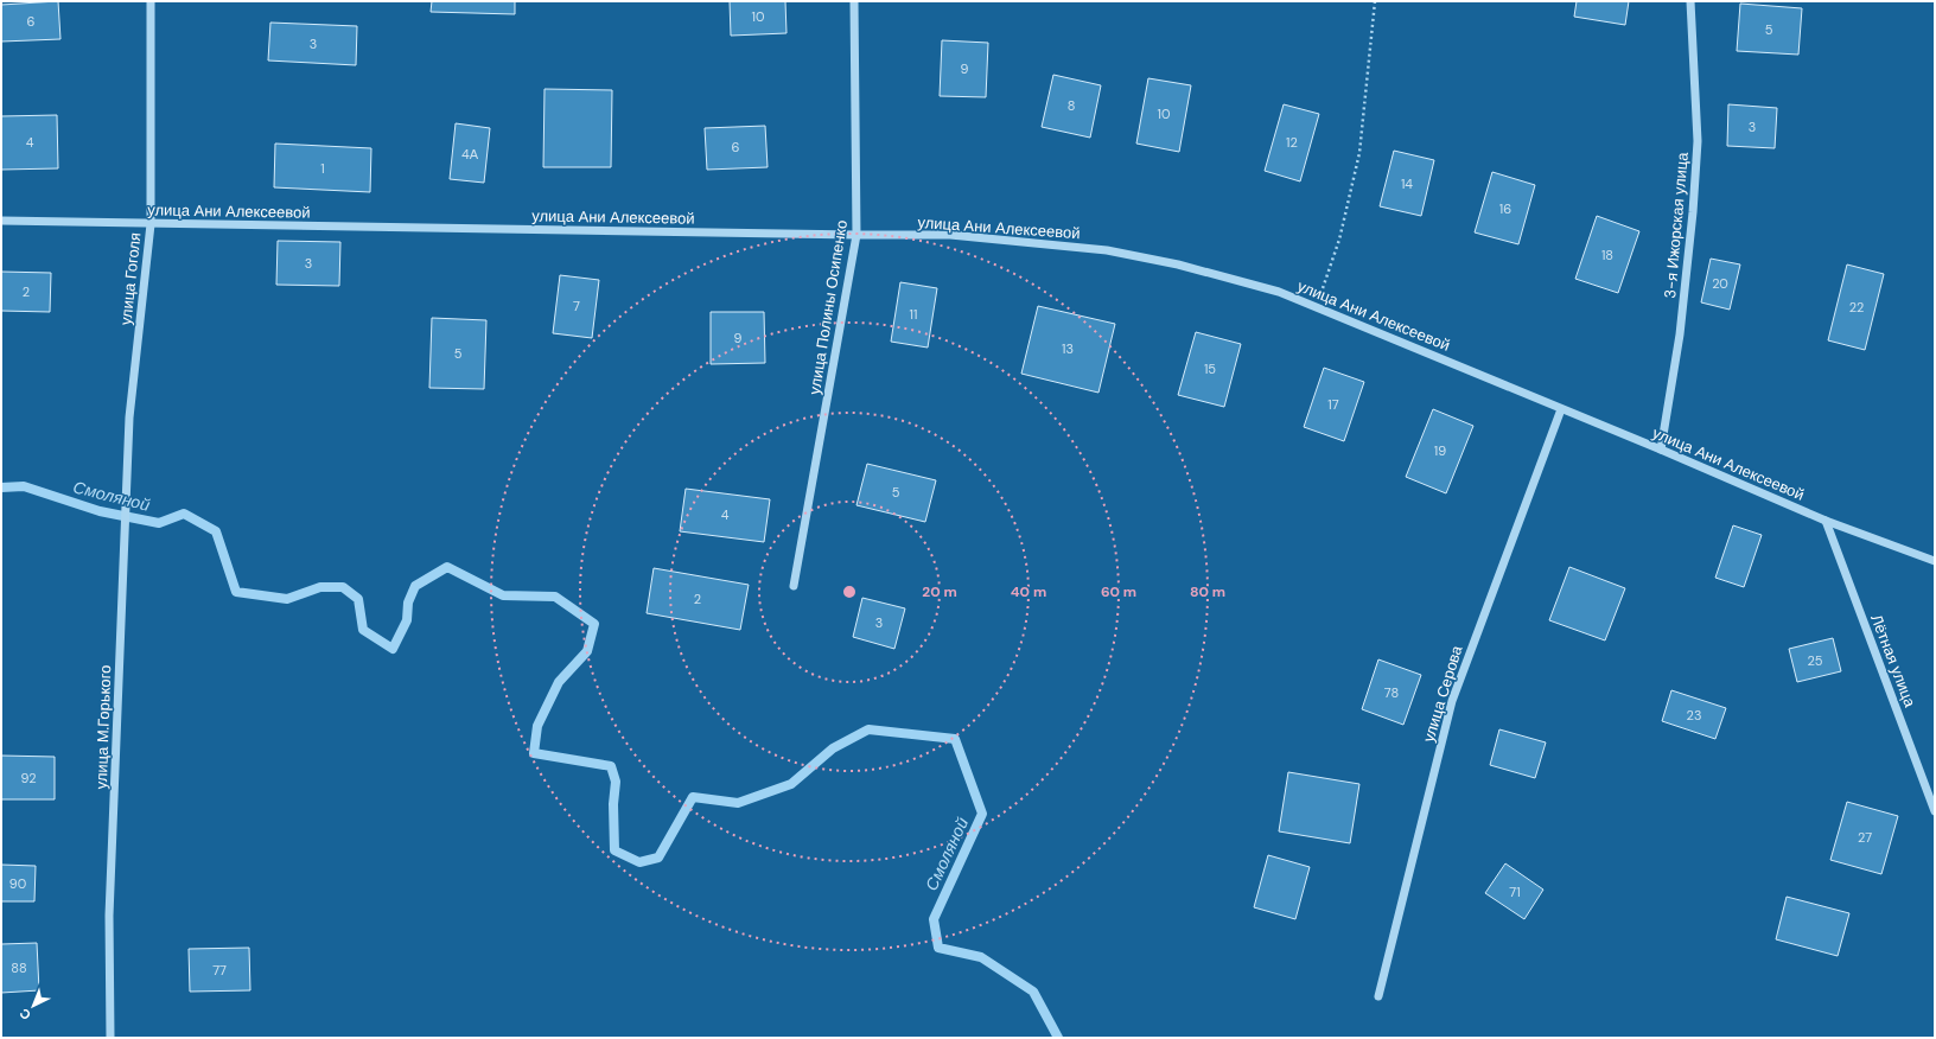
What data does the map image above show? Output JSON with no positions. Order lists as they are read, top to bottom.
{
  "streets": {
    "street": [
      "улица Ани Алексеевой",
      "3-я Ижорская улица",
      "улица Гоголя",
      "улица Полины Осипенко",
      "Лётная улица",
      "улица Серова",
      "улица М.Горького"
    ]
  },
  "crossings": [
    ["улица Ани Алексеевой", "3-я Ижорская улица"],
    ["улица Ани Алексеевой", "улица Гоголя"],
    ["улица Ани Алексеевой", "улица Полины Осипенко"],
    ["улица Ани Алексеевой", "Лётная улица"],
    ["улица Ани Алексеевой", "улица Серова"],
    ["улица Гоголя", "улица М.Горького"]
  ],
  "water": ["Смоляной"],
  "house_numbers": [
    "10",
    "6",
    "5",
    "3",
    "9",
    "8",
    "10",
    "3",
    "4",
    "12",
    "6",
    "4А",
    "1",
    "14",
    "16",
    "18",
    "3",
    "20",
    "2",
    "7",
    "22",
    "11",
    "9",
    "13",
    "5",
    "15",
    "17",
    "19",
    "5",
    "4",
    "2",
    "3",
    "25",
    "78",
    "23",
    "92",
    "27",
    "90",
    "71",
    "88",
    "77"
  ],
  "north": "bottom left",
  "rings": [
    "20 m",
    "40 m",
    "60 m",
    "80 m"
  ]
}
